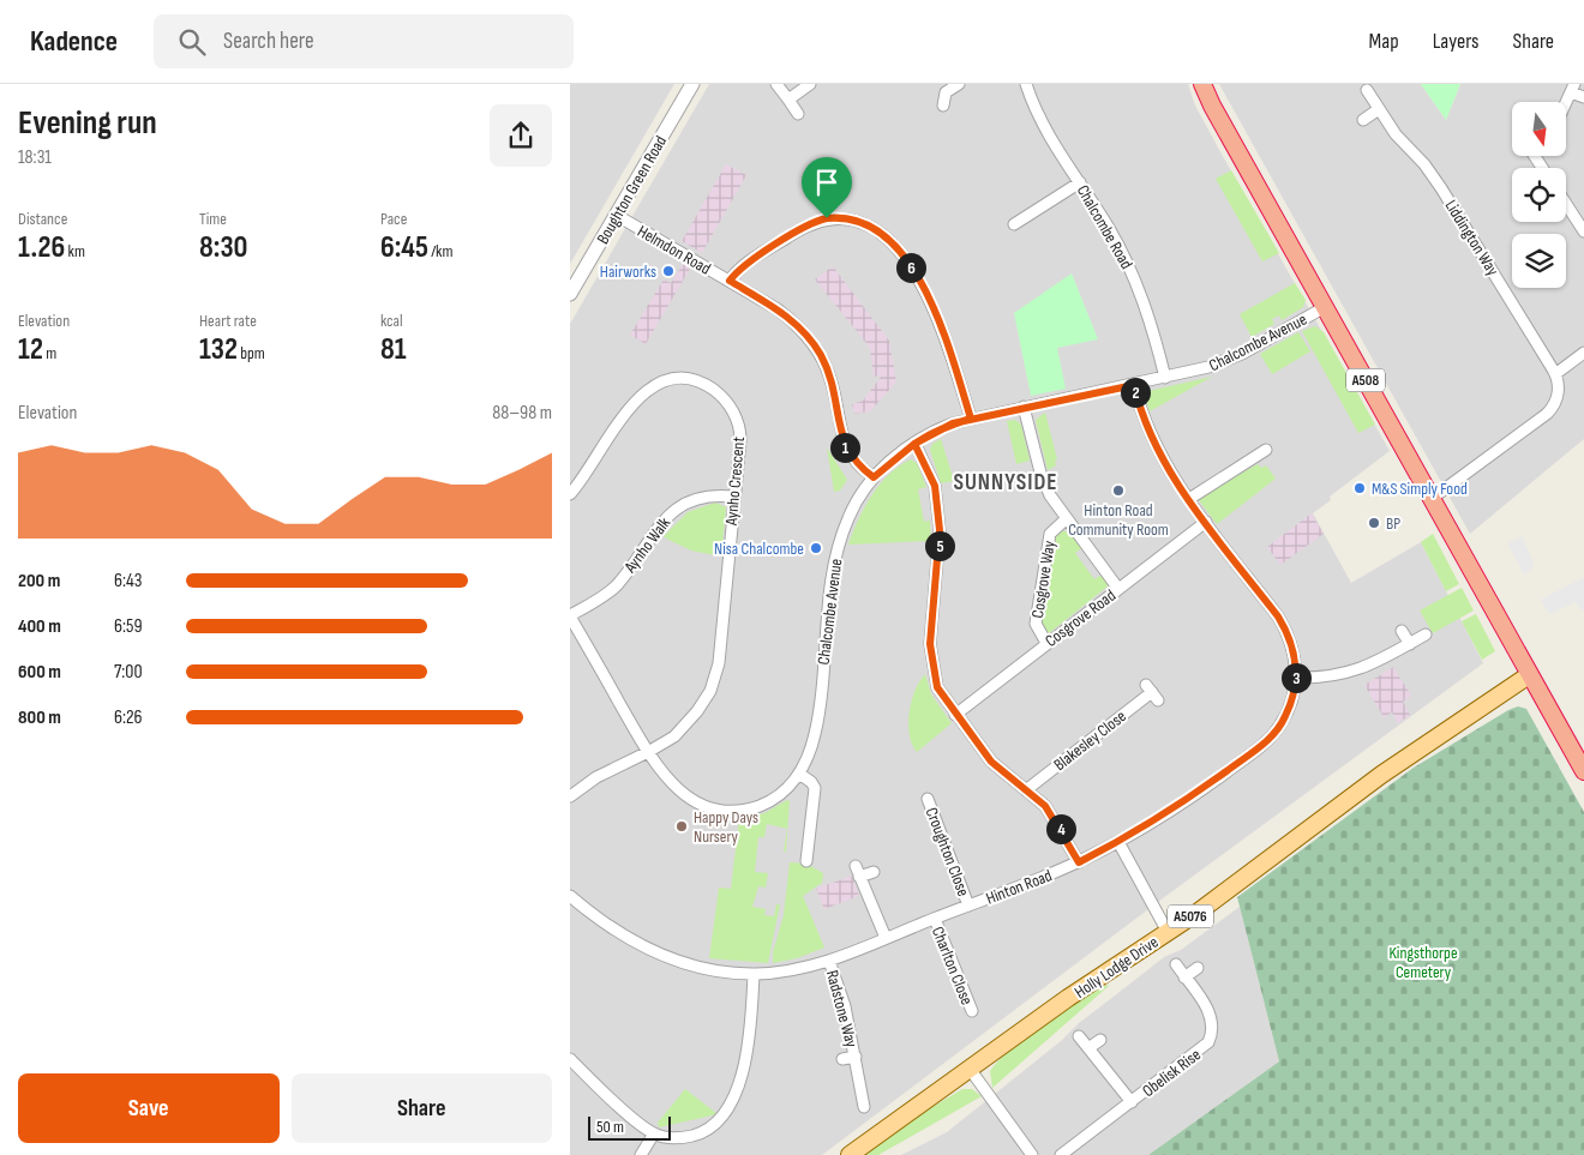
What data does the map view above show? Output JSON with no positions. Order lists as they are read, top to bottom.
{
  "streets": {
    "highway": ["A508"],
    "main road": ["A5076", "Holly Lodge Drive"],
    "street": [
      "Boughton Green Road",
      "Chalcombe Road",
      "Liddington Way",
      "Helmdon Road",
      "Chalcombe Avenue",
      "Aynho Crescent",
      "Aynho Walk",
      "Cosgrove Way",
      "Cosgrove Road",
      "Blakesley Close",
      "Croughton Close",
      "Hinton Road",
      "Charlton Close",
      "Radstone Way",
      "Obelisk Rise"
    ]
  },
  "crossings": [
    ["Boughton Green Road", "Helmdon Road"],
    ["Chalcombe Road", "Chalcombe Avenue"],
    ["Helmdon Road", "Chalcombe Avenue"],
    ["Chalcombe Avenue", "A508"],
    ["Chalcombe Avenue", "Aynho Crescent"],
    ["Chalcombe Avenue", "Aynho Walk"],
    ["Chalcombe Avenue", "Cosgrove Way"],
    ["Chalcombe Avenue", "Hinton Road"],
    ["A508", "Holly Lodge Drive"],
    ["Aynho Crescent", "Aynho Walk"],
    ["Cosgrove Way", "Cosgrove Road"],
    ["Cosgrove Road", "Hinton Road"],
    ["Croughton Close", "Hinton Road"],
    ["Hinton Road", "Charlton Close"],
    ["Hinton Road", "Radstone Way"]
  ],
  "districts": ["SUNNYSIDE"],
  "parks": ["Kingsthorpe Cemetery"],
  "places": [
    "Hairworks",
    "M&S Simply Food",
    "Hinton Road Community Room",
    "BP",
    "Nisa Chalcombe",
    "Happy Days Nursery"
  ],
  "scale_bar": "50 m",
  "north": "bottom",
  "page": {
    "header": "Kadence",
    "search": "Search here",
    "nav": ["Map", "Layers", "Share"],
    "heading": ["Evening run", "18:31"],
    "stats": [
      ["Distance", "1.26 km"],
      ["Time", "8:30"],
      ["Pace", "6:45 /km"],
      ["Elevation", "12 m"],
      ["Heart rate", "132 bpm"],
      ["kcal", "81"]
    ],
    "pins": [
      "6",
      "2",
      "1",
      "5",
      "3",
      "4"
    ],
    "chart": ["Elevation", "88–98 m"],
    "list": [
      {
        "name": "200 m",
        "note": "6:43"
      },
      {
        "name": "400 m",
        "note": "6:59"
      },
      {
        "name": "600 m",
        "note": "7:00"
      },
      {
        "name": "800 m",
        "note": "6:26"
      }
    ],
    "buttons": ["Save", "Share"],
    "scale": "50 m"
  }
}
